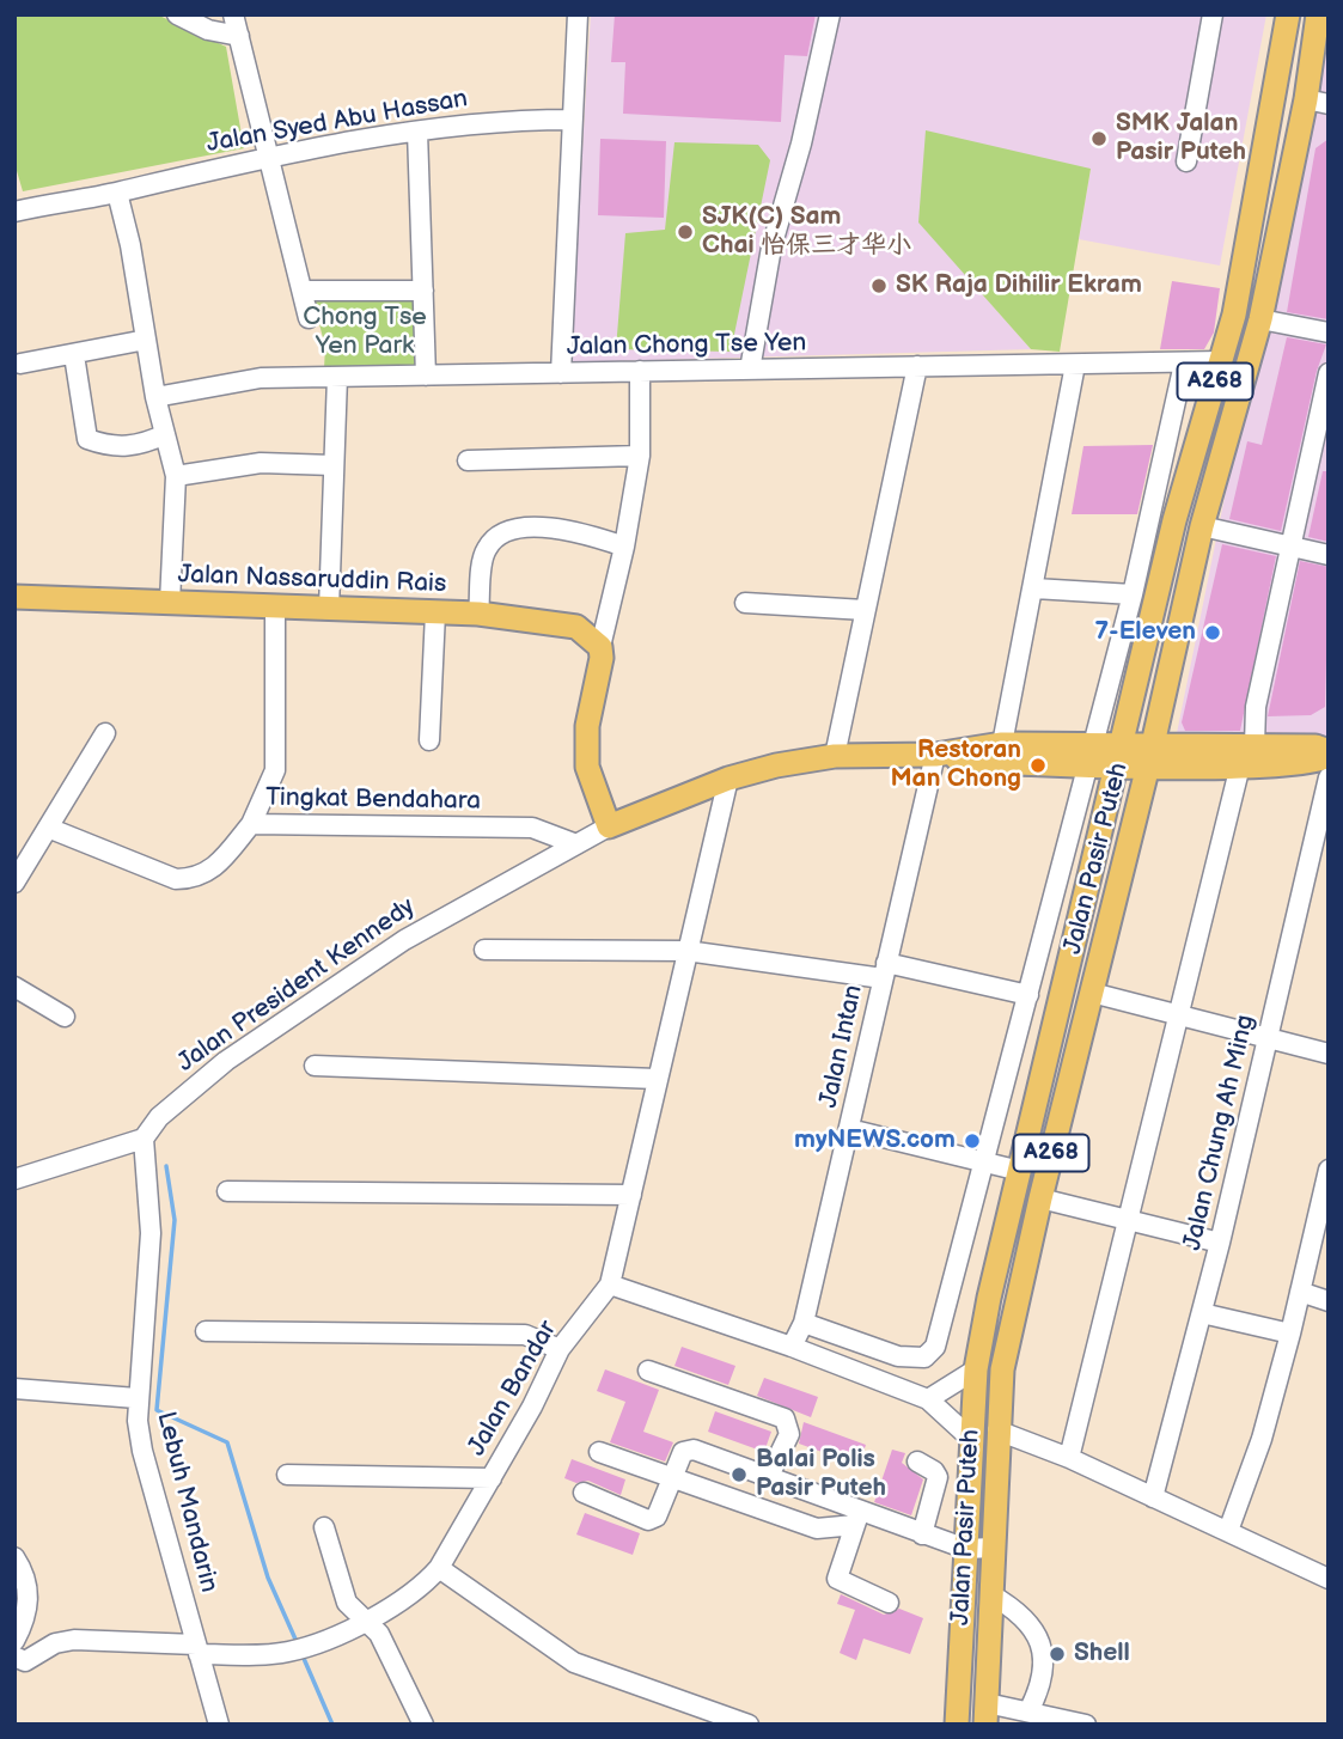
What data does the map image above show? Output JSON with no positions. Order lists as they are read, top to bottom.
{
  "streets": {
    "main road": ["A268", "Jalan Nassaruddin Rais", "Jalan Pasir Puteh"],
    "street": [
      "Jalan Syed Abu Hassan",
      "Jalan Chong Tse Yen",
      "Tingkat Bendahara",
      "Jalan President Kennedy",
      "Jalan Intan",
      "Jalan Chung Ah Ming",
      "Jalan Bandar",
      "Lebuh Mandarin"
    ]
  },
  "crossings": [
    ["Jalan Chong Tse Yen", "Jalan Pasir Puteh"],
    ["Tingkat Bendahara", "Jalan President Kennedy"],
    ["Jalan President Kennedy", "Lebuh Mandarin"],
    ["Jalan Bandar", "Lebuh Mandarin"]
  ],
  "parks": ["Chong Tse Yen Park"],
  "places": [
    "SMK Jalan Pasir Puteh",
    "SJK(C) Sam Chai 怡保三才华小",
    "SK Raja Dihilir Ekram",
    "7-Eleven",
    "Restoran Man Chong",
    "myNEWS.com",
    "Balai Polis Pasir Puteh",
    "Shell"
  ]
}
